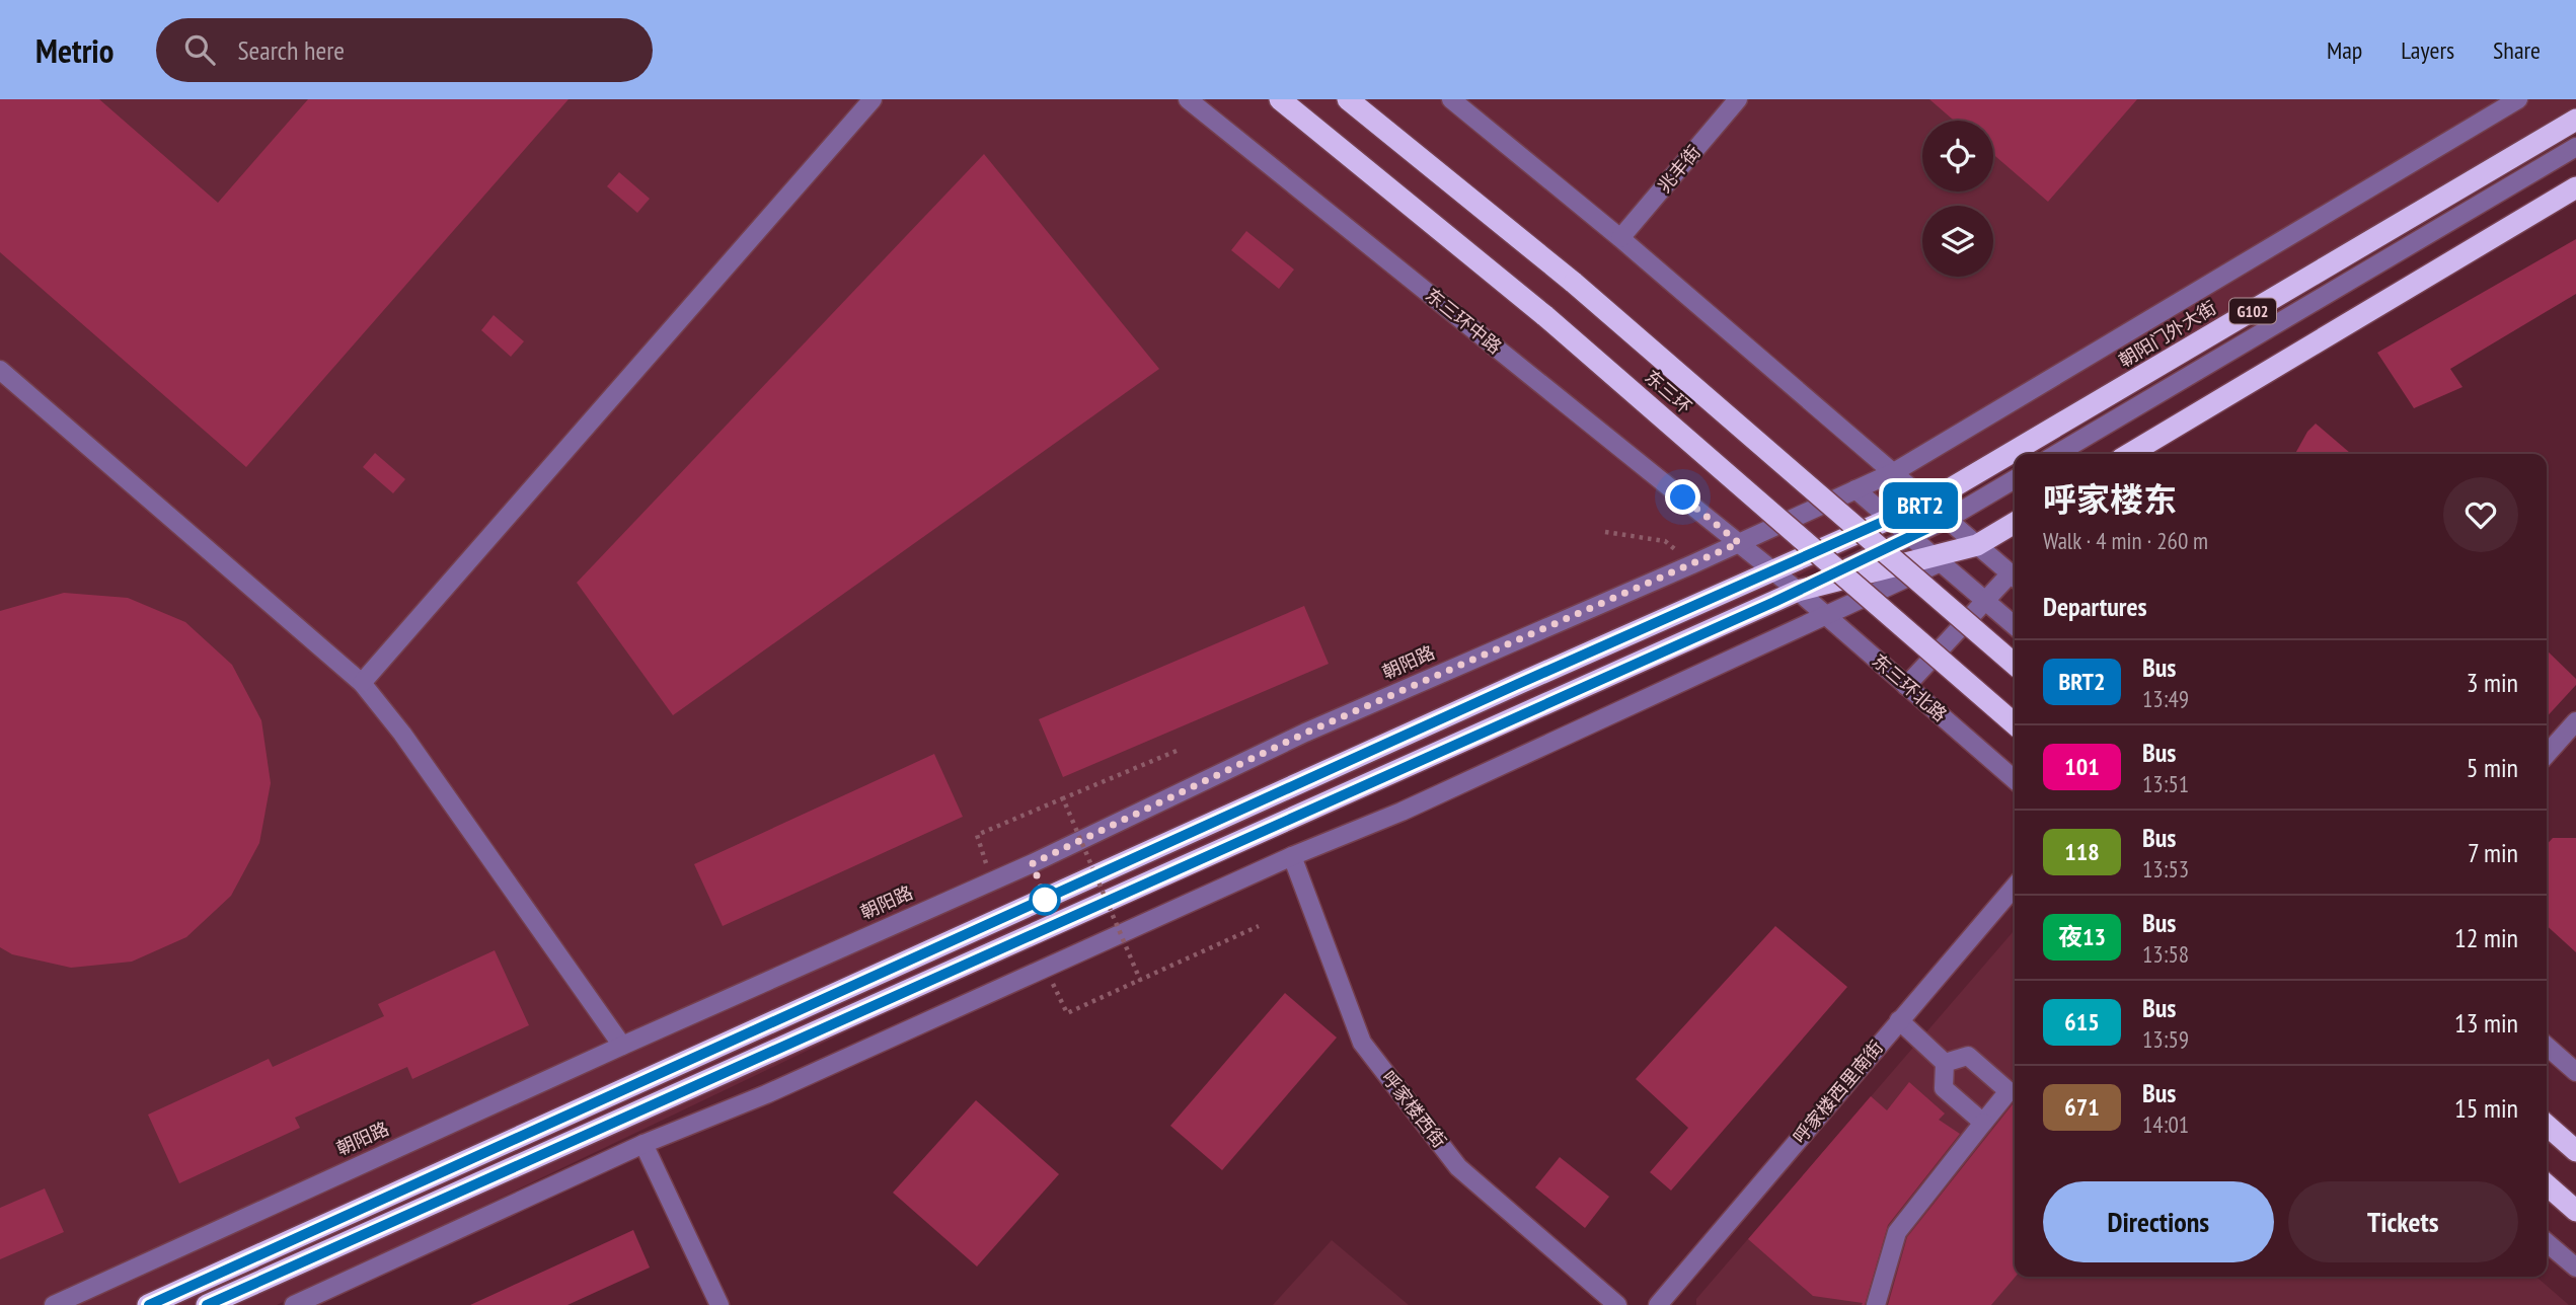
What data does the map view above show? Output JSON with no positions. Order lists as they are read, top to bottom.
{
  "streets": {
    "highway": ["G102", "朝阳门外大街", "东三环"],
    "street": [
      "兆丰街",
      "东三环中路",
      "朝阳路",
      "东三环北路",
      "呼家楼西里南街",
      "呼家楼西街"
    ]
  },
  "crossings": [
    ["G102", "东三环中路"],
    ["G102", "朝阳门外大街"],
    ["G102", "东三环北路"],
    ["东三环中路", "朝阳路"],
    ["东三环中路", "东三环北路"],
    ["朝阳门外大街", "朝阳路"]
  ],
  "lines": ["bus line BRT2"],
  "page": {
    "header": "Metrio",
    "search": "Search here",
    "nav": ["Map", "Layers", "Share"],
    "on_map": "BRT2",
    "heading": [
      ["呼家楼东", "Walk · 4 min · 260 m"],
      "Departures"
    ],
    "list": [
      {
        "mark": "BRT2",
        "name": "Bus",
        "note": "13:49",
        "value": "3 min"
      },
      {
        "mark": "101",
        "name": "Bus",
        "note": "13:51",
        "value": "5 min"
      },
      {
        "mark": "118",
        "name": "Bus",
        "note": "13:53",
        "value": "7 min"
      },
      {
        "mark": "夜13",
        "name": "Bus",
        "note": "13:58",
        "value": "12 min"
      },
      {
        "mark": "615",
        "name": "Bus",
        "note": "13:59",
        "value": "13 min"
      },
      {
        "mark": "671",
        "name": "Bus",
        "note": "14:01",
        "value": "15 min"
      }
    ],
    "buttons": ["Directions", "Tickets"]
  }
}
